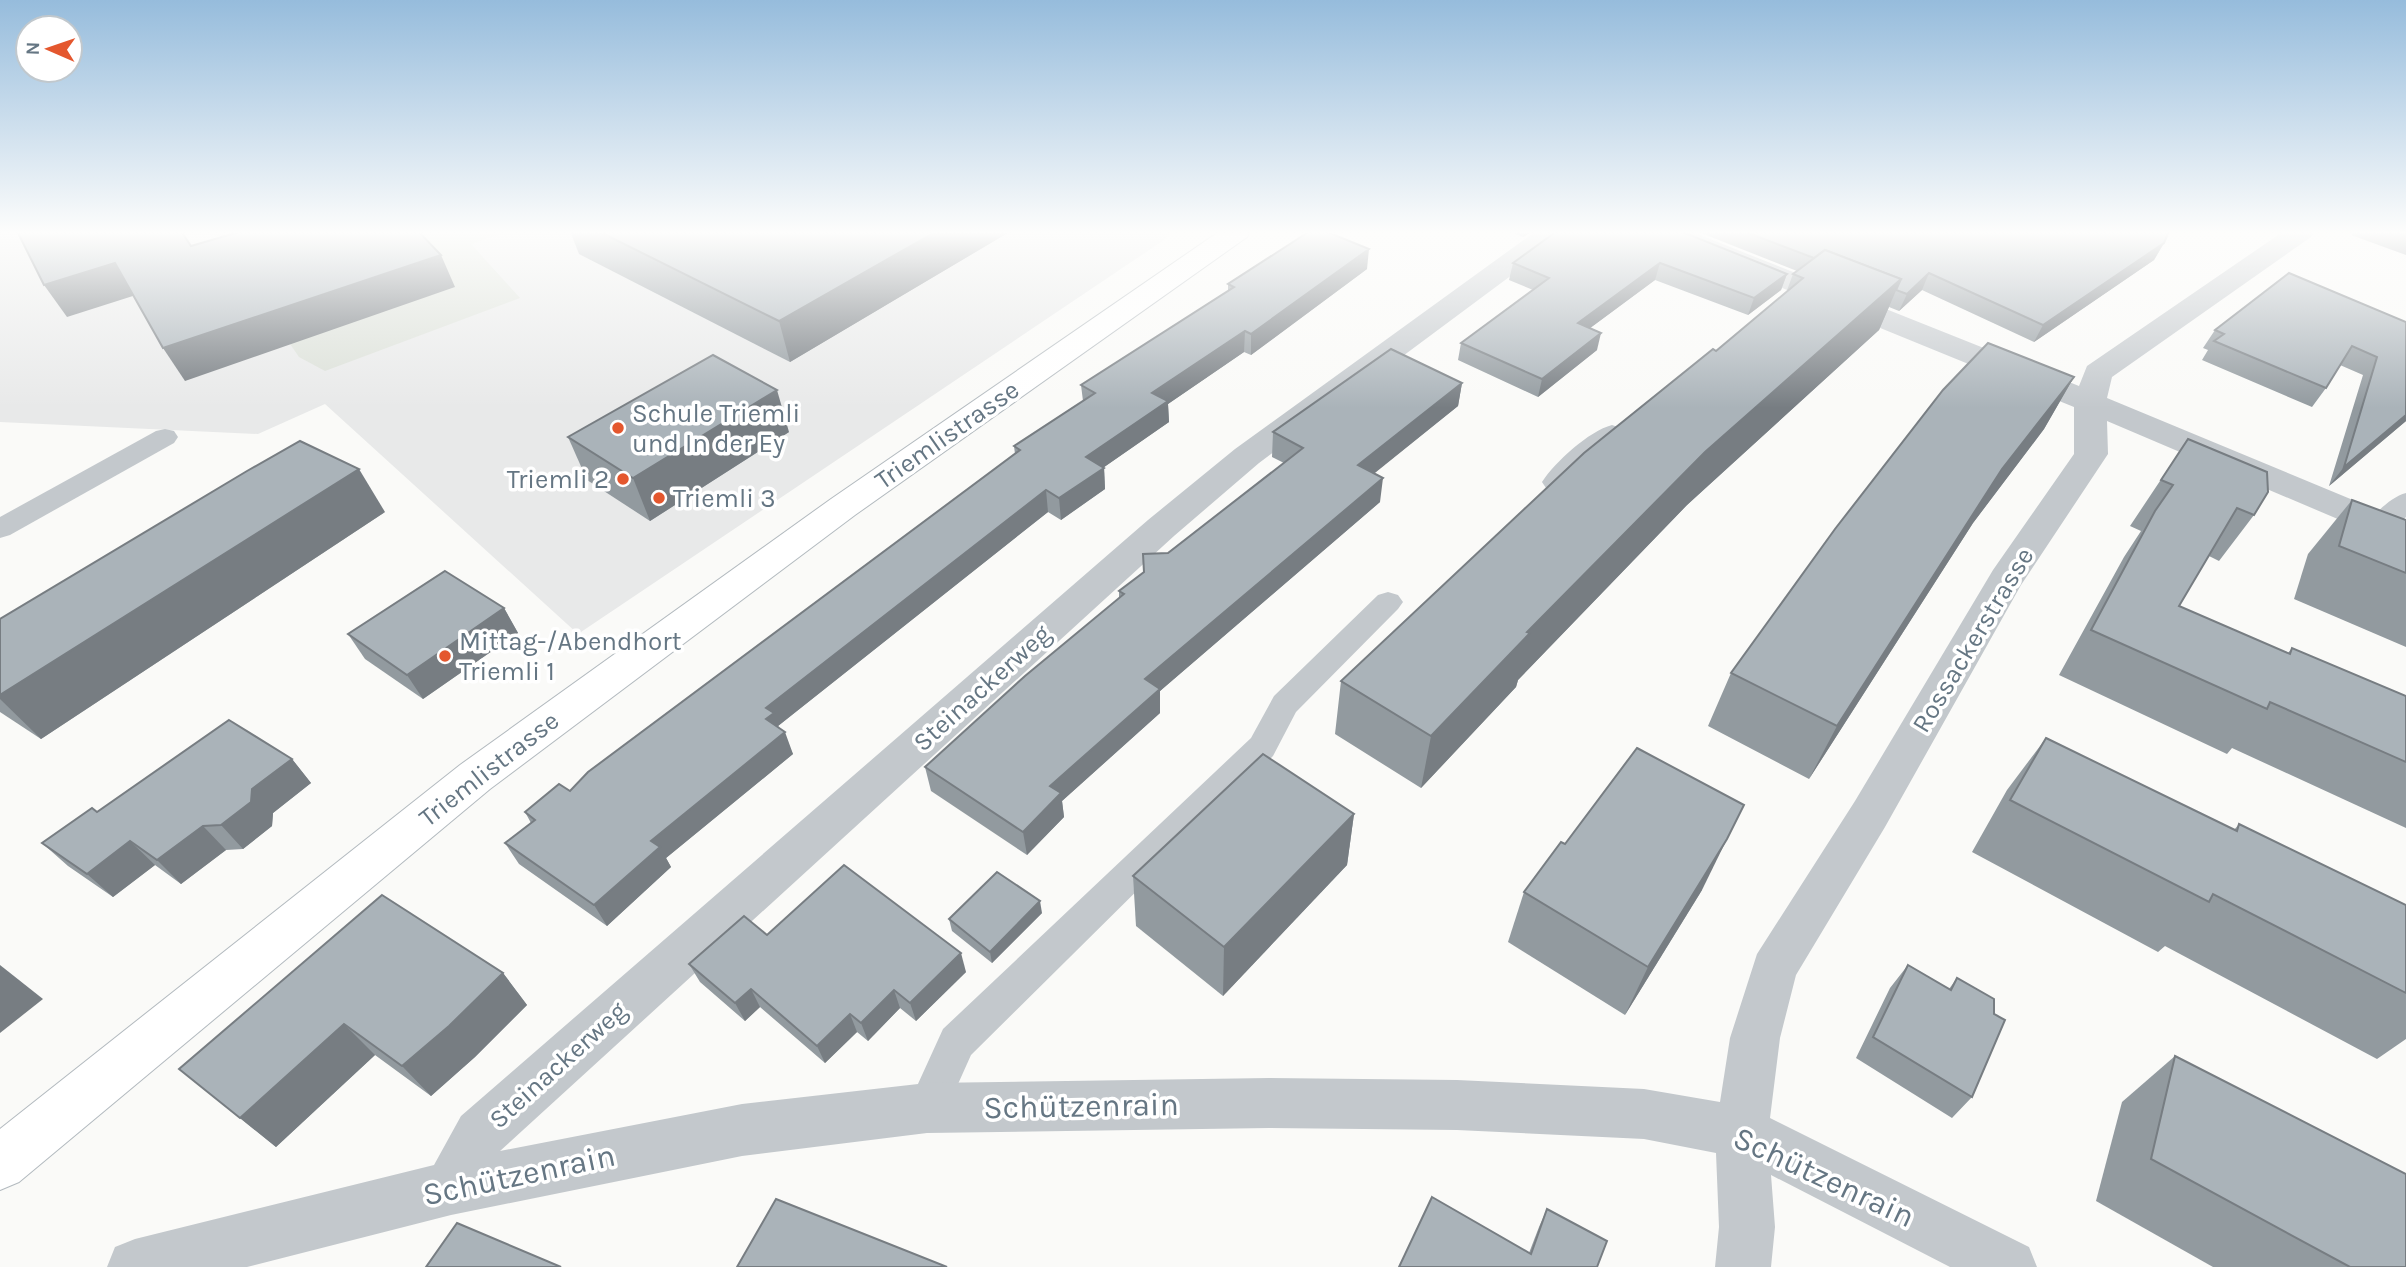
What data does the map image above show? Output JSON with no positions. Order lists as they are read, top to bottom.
{
  "streets": {
    "street": [
      "Triemlistrasse",
      "Rossackerstrasse",
      "Steinackerweg",
      "Schützenrain"
    ]
  },
  "crossings": [
    ["Rossackerstrasse", "Schützenrain"],
    ["Steinackerweg", "Schützenrain"]
  ],
  "places": [
    "Schule Triemli und In der Ey",
    "Triemli 2",
    "Triemli 3",
    "Mittag-/Abendhort Triemli 1"
  ],
  "north": "left"
}
